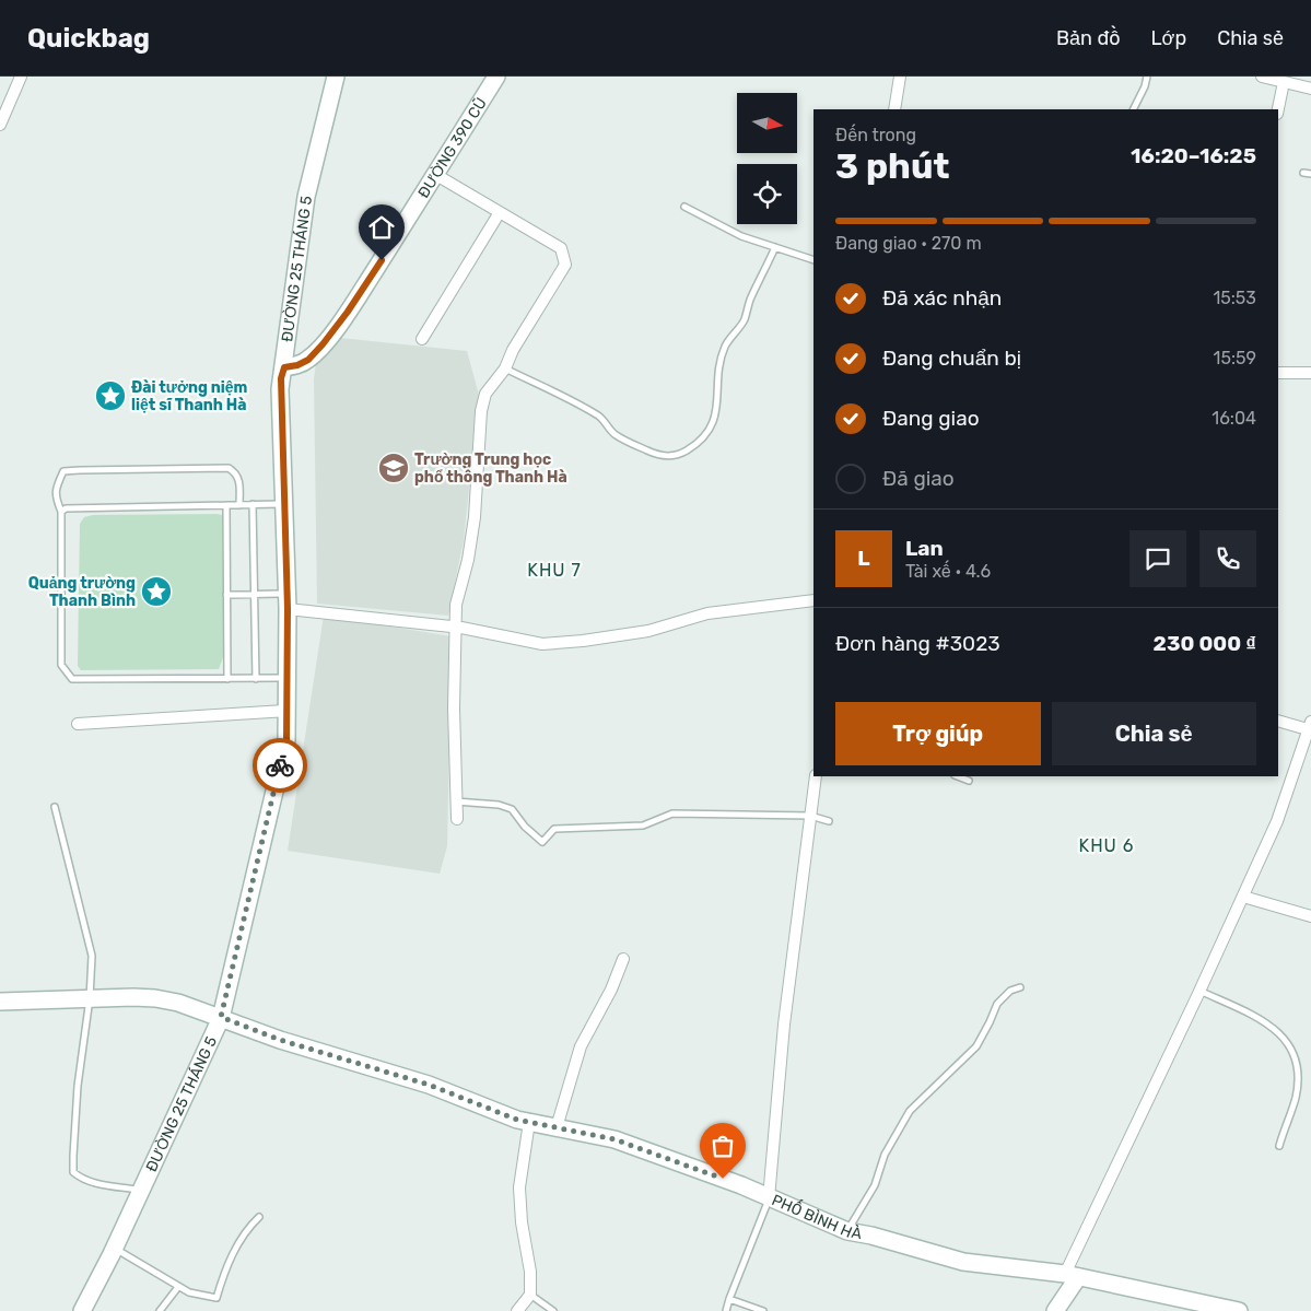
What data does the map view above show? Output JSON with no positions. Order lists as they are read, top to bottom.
{
  "streets": {
    "main road": ["ĐƯỜNG 390 CŨ", "ĐƯỜNG 25 THÁNG 5", "PHỐ BÌNH HÀ"]
  },
  "crossings": [
    ["ĐƯỜNG 390 CŨ", "ĐƯỜNG 25 THÁNG 5"],
    ["ĐƯỜNG 25 THÁNG 5", "PHỐ BÌNH HÀ"]
  ],
  "districts": ["KHU 7", "KHU 6"],
  "places": {
    "place": ["Đài tưởng niệm liệt sĩ Thanh Hà", "Quảng trường Thanh Bình"],
    "school or university": ["Trường Trung học phổ thông Thanh Hà"]
  },
  "north": "right",
  "page": {
    "header": "Quickbag",
    "nav": ["Bản đồ", "Lớp", "Chia sẻ"],
    "heading": ["3 phút", "Đến trong", "16:20–16:25"],
    "panel": [
      "Lan",
      "Tài xế · 4.6",
      "Đơn hàng #3023",
      "230 000 ₫"
    ],
    "bar": "Đang giao · 270 m",
    "list": [
      ["Đã xác nhận", "15:53"],
      ["Đang chuẩn bị", "15:59"],
      ["Đang giao", "16:04"],
      "Đã giao"
    ],
    "round": "L",
    "buttons": ["Trợ giúp", "Chia sẻ"]
  }
}
